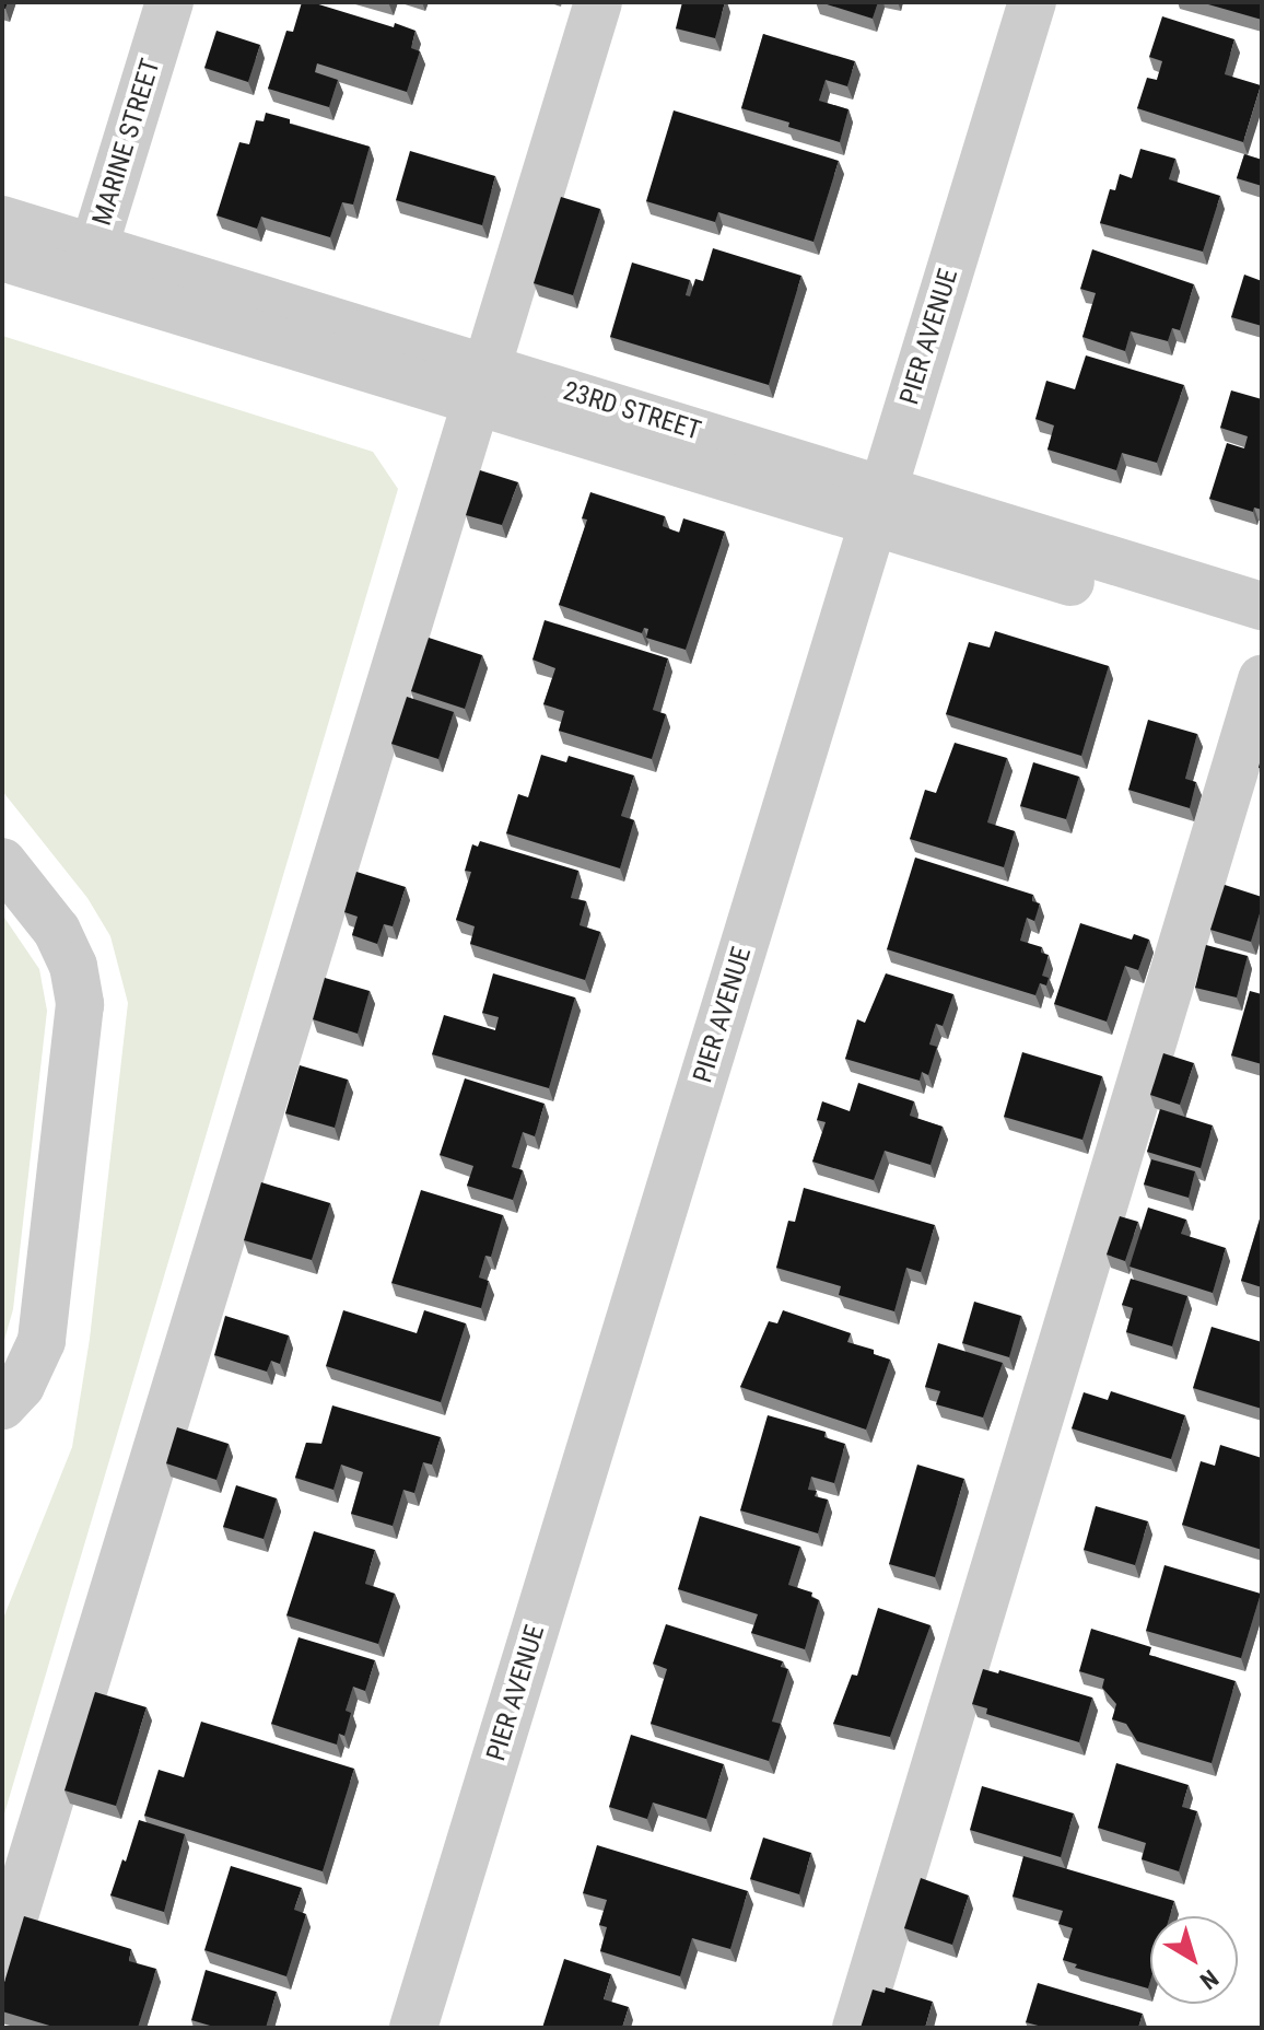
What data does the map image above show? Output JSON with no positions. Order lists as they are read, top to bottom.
{
  "streets": {
    "street": ["MARINE STREET", "PIER AVENUE", "23RD STREET"]
  },
  "crossings": [
    ["MARINE STREET", "23RD STREET"],
    ["PIER AVENUE", "23RD STREET"]
  ],
  "north": "bottom right"
}
